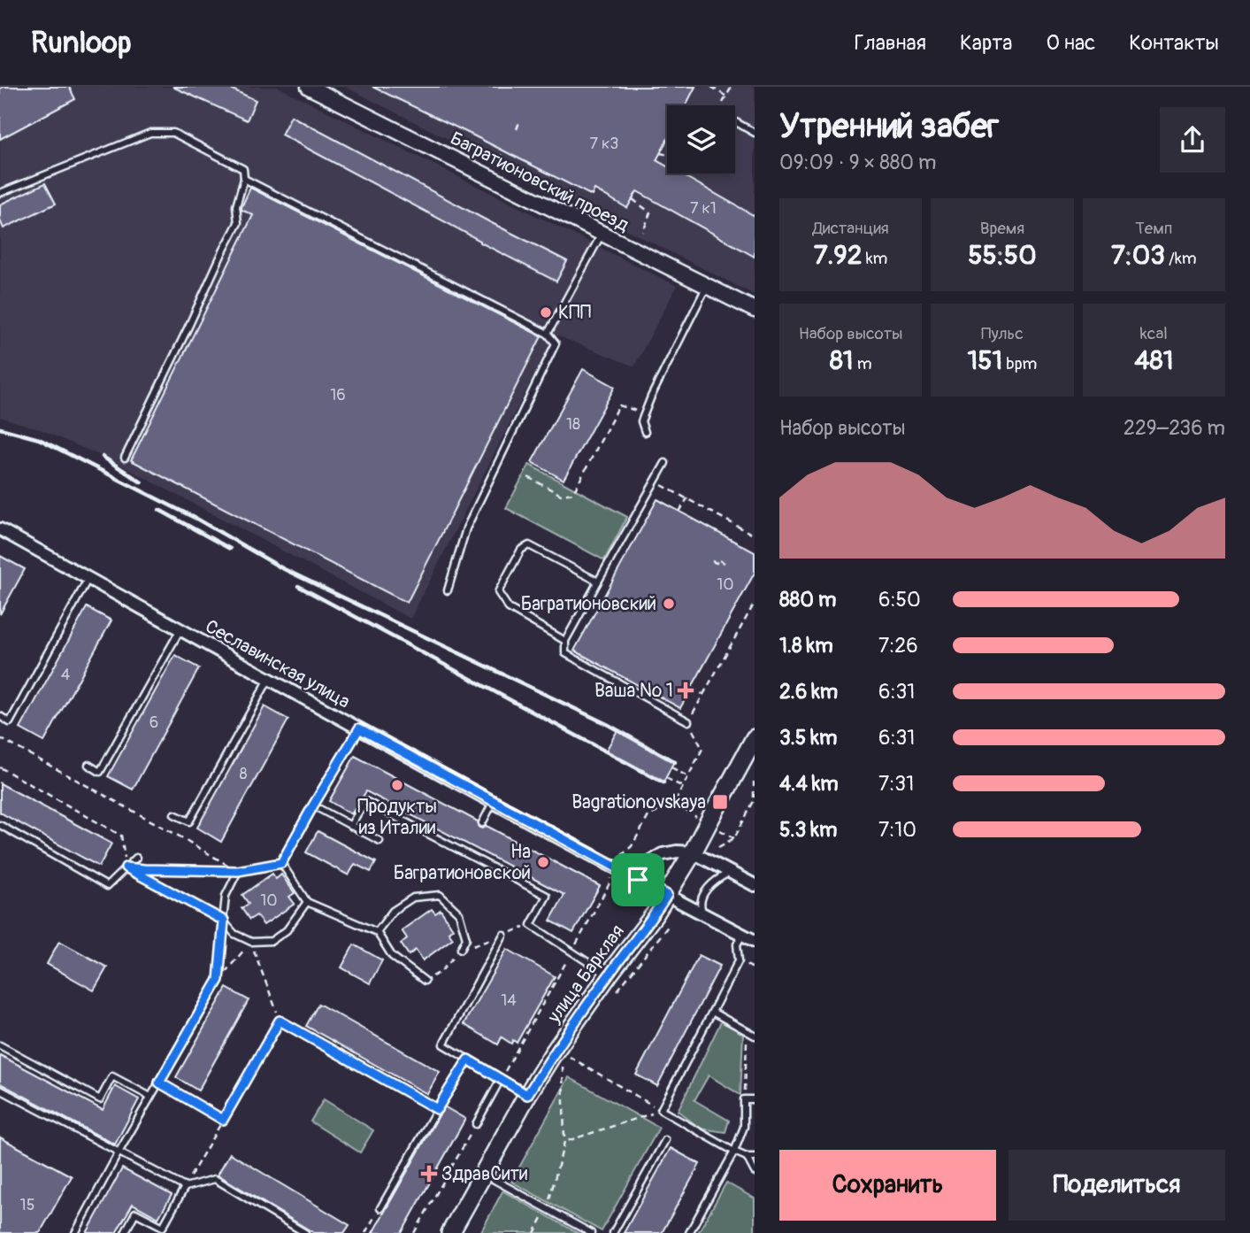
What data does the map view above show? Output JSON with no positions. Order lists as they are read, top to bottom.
{
  "streets": {
    "main road": ["улица Барклая"],
    "street": ["Багратионовский проезд", "Сеславинская улица"]
  },
  "crossings": [
    ["Сеславинская улица", "улица Барклая"]
  ],
  "places": {
    "other": [
      "КПП",
      "Багратионовский",
      "Продукты из Италии",
      "На Багратионовской"
    ],
    "health": ["Ваша № 1", "ЗдравСити"],
    "transit": ["Bagrationovskaya"]
  },
  "house_numbers": [
    "7 к3",
    "7 к1",
    "16",
    "18",
    "10",
    "4",
    "6",
    "8",
    "10",
    "14",
    "15"
  ],
  "page": {
    "header": "Runloop",
    "nav": [
      "Главная",
      "Карта",
      "О нас",
      "Контакты"
    ],
    "heading": ["Утренний забег", "09:09 · 9 × 880 m"],
    "stats": [
      ["Дистанция", "7.92 km"],
      ["Время", "55:50"],
      ["Темп", "7:03 /km"],
      ["Набор высоты", "81 m"],
      ["Пульс", "151 bpm"],
      ["kcal", "481"]
    ],
    "chart": ["Набор высоты", "229–236 m"],
    "list": [
      {
        "name": "880 m",
        "note": "6:50"
      },
      {
        "name": "1.8 km",
        "note": "7:26"
      },
      {
        "name": "2.6 km",
        "note": "6:31"
      },
      {
        "name": "3.5 km",
        "note": "6:31"
      },
      {
        "name": "4.4 km",
        "note": "7:31"
      },
      {
        "name": "5.3 km",
        "note": "7:10"
      }
    ],
    "buttons": ["Сохранить", "Поделиться"]
  }
}
